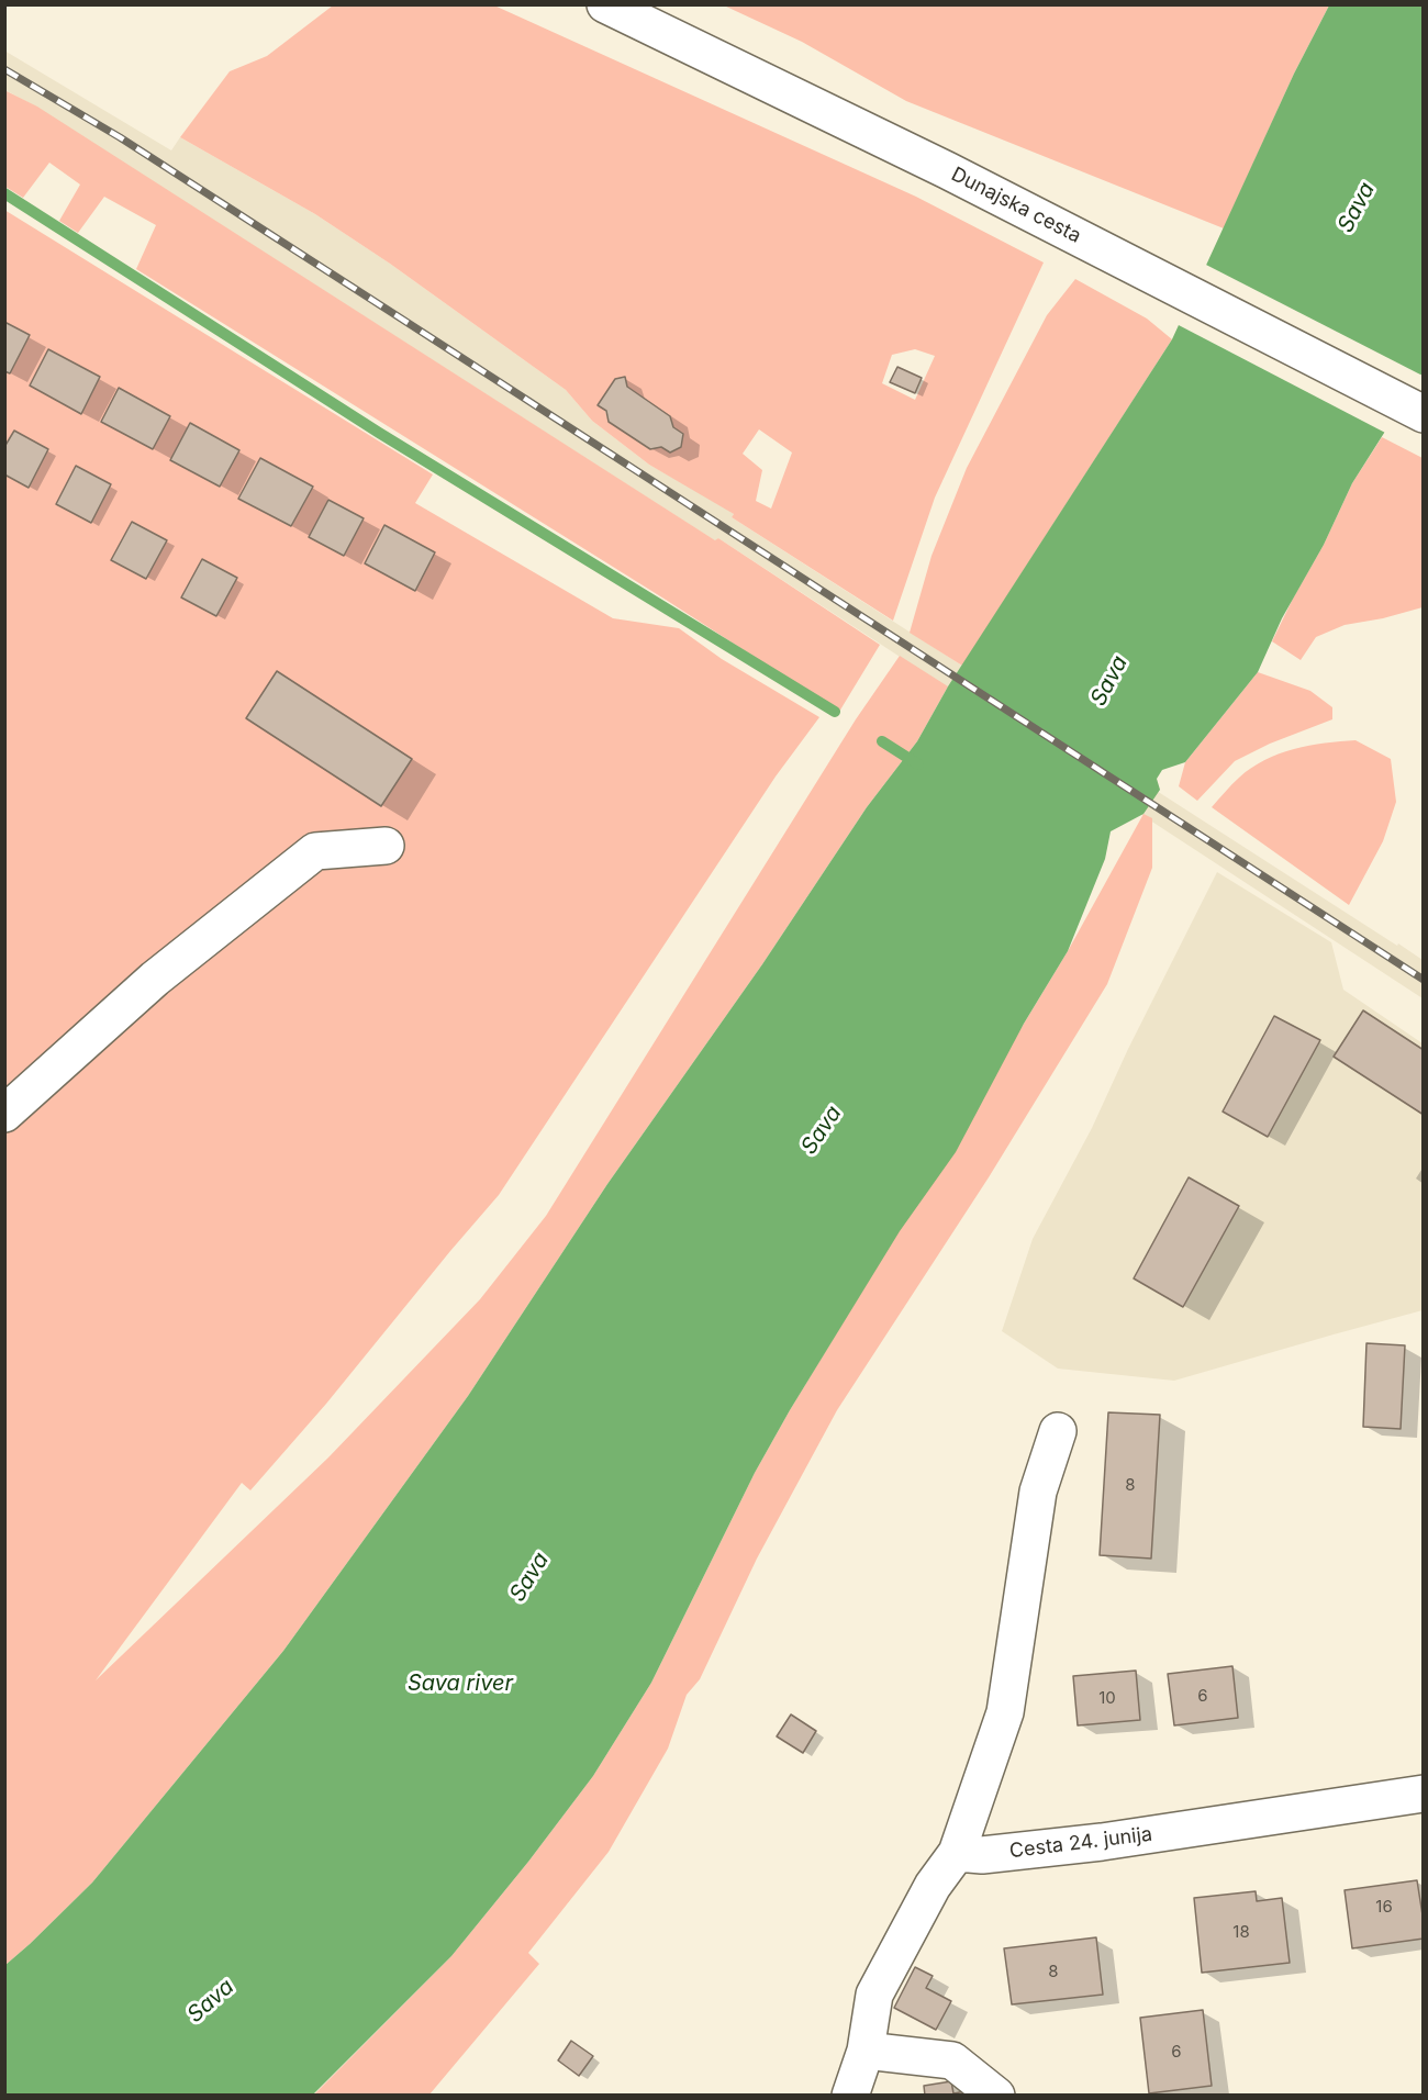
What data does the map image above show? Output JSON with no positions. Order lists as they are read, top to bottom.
{
  "streets": {
    "street": ["Dunajska cesta", "Cesta 24. junija"]
  },
  "water": ["Sava", "Sava river"],
  "house_numbers": [
    "8",
    "6",
    "10",
    "16",
    "18",
    "8",
    "6"
  ]
}
